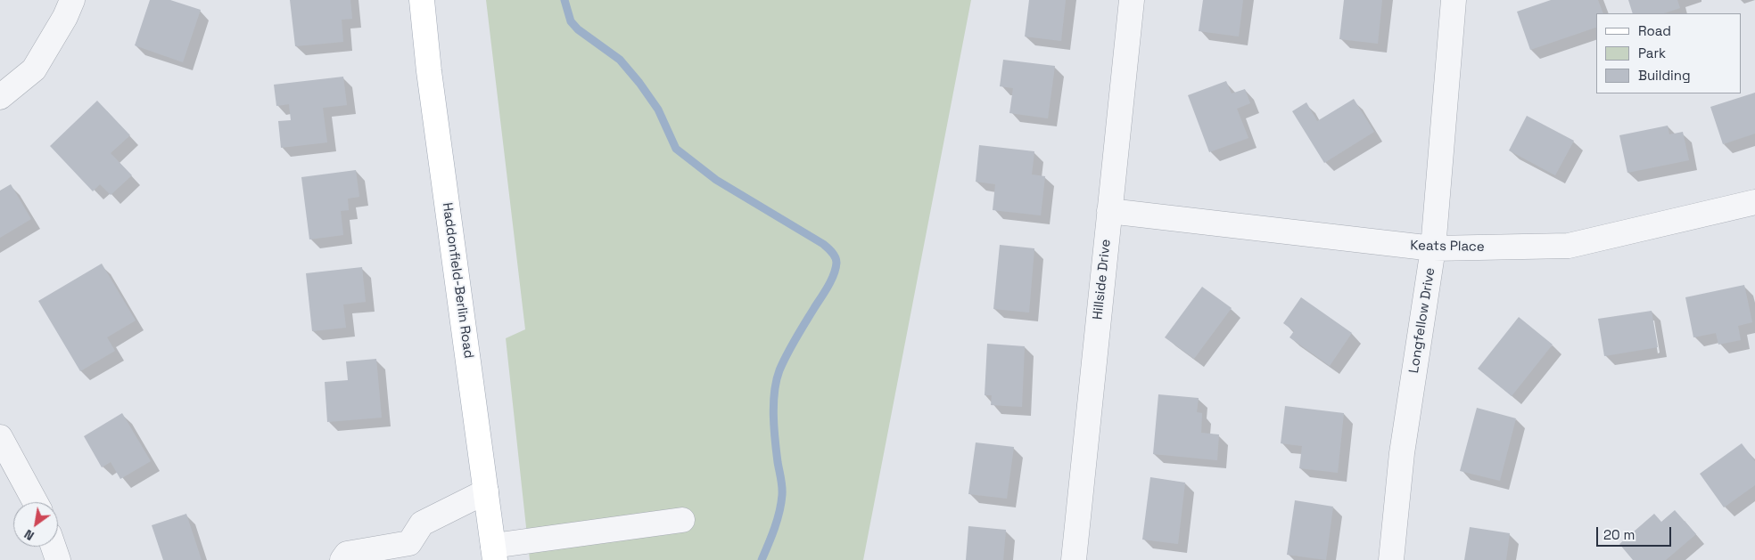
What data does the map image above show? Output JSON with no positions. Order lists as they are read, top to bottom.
{
  "streets": {
    "main road": ["Haddonfield-Berlin Road"],
    "street": ["Keats Place", "Hillside Drive", "Longfellow Drive"]
  },
  "crossings": [
    ["Keats Place", "Hillside Drive"],
    ["Keats Place", "Longfellow Drive"]
  ],
  "legend": ["Road", "Park", "Building"],
  "scale_bar": "20 m",
  "north": "bottom left"
}
